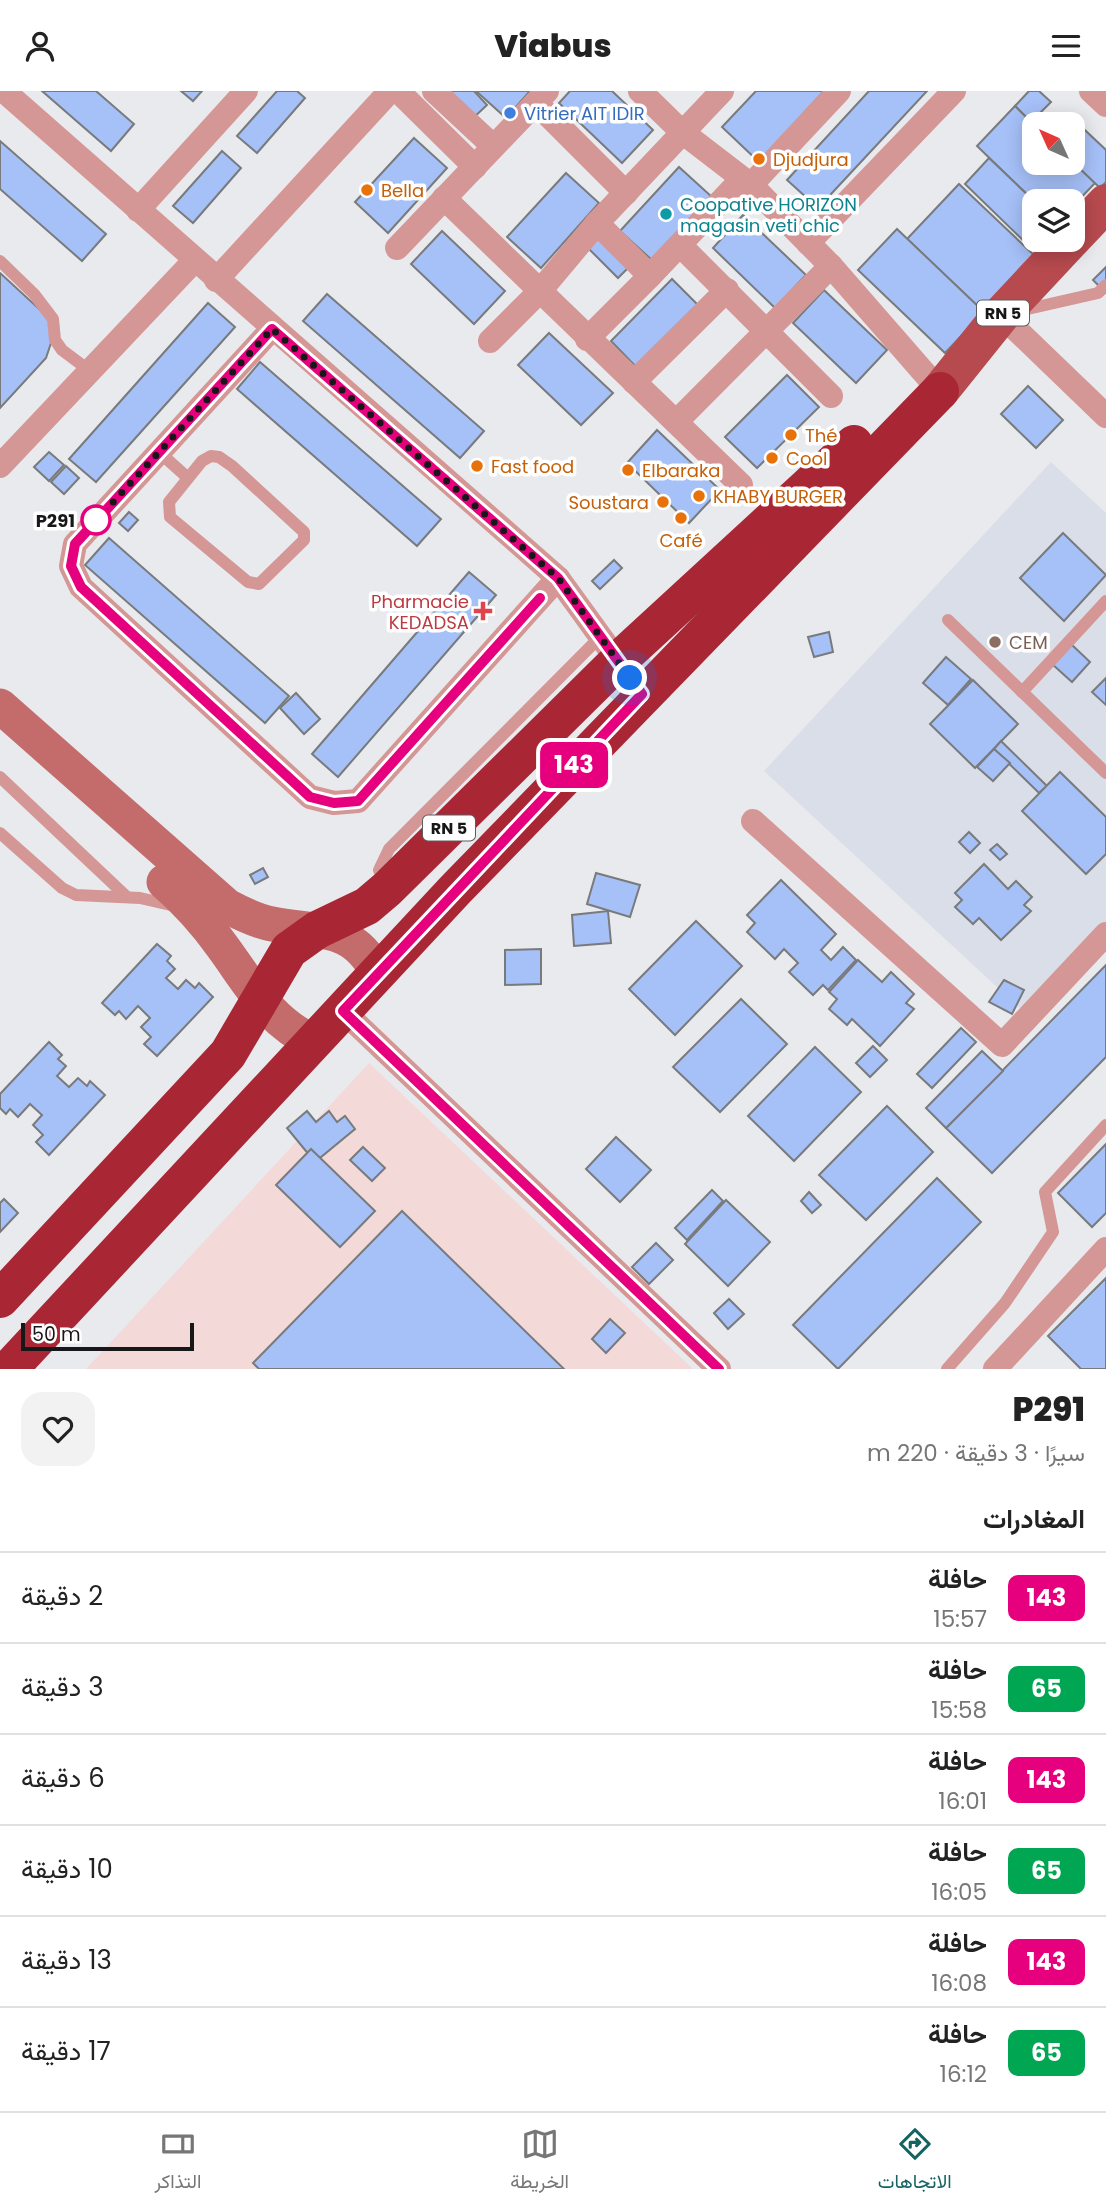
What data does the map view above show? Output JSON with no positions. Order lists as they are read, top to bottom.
{
  "streets": {
    "highway": ["RN 5"]
  },
  "places": {
    "other": [
      "Vitrier AIT IDIR",
      "Djudjura",
      "Bella",
      "Coopative HORIZON magasin veti chic",
      "Thé",
      "Cool",
      "Fast food",
      "Elbaraka",
      "KHABY BURGER",
      "Soustara",
      "Café",
      "P291",
      "CEM"
    ],
    "health": ["Pharmacie KEDADSA"]
  },
  "lines": ["bus line 143"],
  "scale_bar": "50 m",
  "north": "top left",
  "page": {
    "header": "Viabus",
    "on_map": "143",
    "scale": "50 m",
    "heading": [
      ["P291", "سيرًا · 3 دقيقة · 220 m"],
      "المغادرات"
    ],
    "list": [
      {
        "mark": "143",
        "name": "حافلة",
        "note": "15:57",
        "value": "2 دقيقة"
      },
      {
        "mark": "65",
        "name": "حافلة",
        "note": "15:58",
        "value": "3 دقيقة"
      },
      {
        "mark": "143",
        "name": "حافلة",
        "note": "16:01",
        "value": "6 دقيقة"
      },
      {
        "mark": "65",
        "name": "حافلة",
        "note": "16:05",
        "value": "10 دقيقة"
      },
      {
        "mark": "143",
        "name": "حافلة",
        "note": "16:08",
        "value": "13 دقيقة"
      },
      {
        "mark": "65",
        "name": "حافلة",
        "note": "16:12",
        "value": "17 دقيقة"
      }
    ],
    "tabs": ["الاتجاهات", "الخريطة", "التذاكر"]
  }
}
